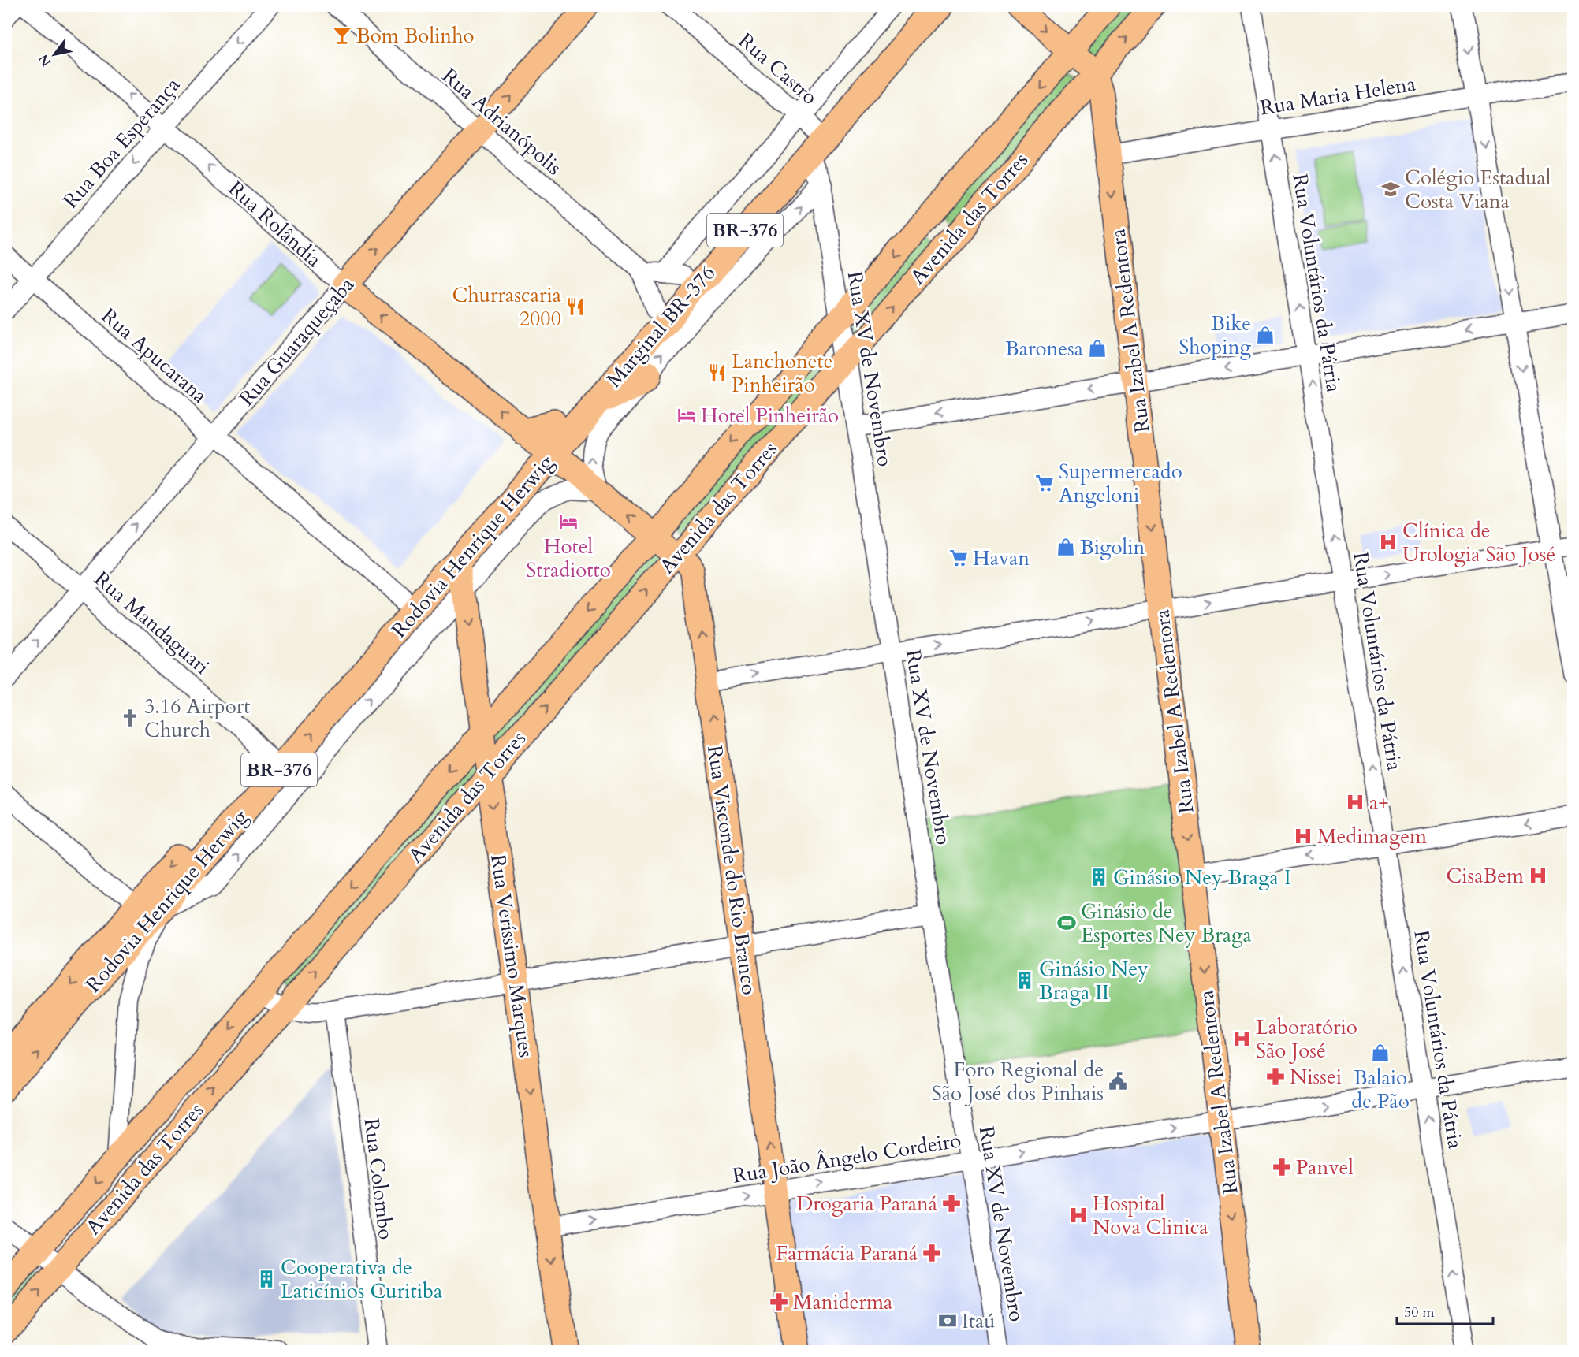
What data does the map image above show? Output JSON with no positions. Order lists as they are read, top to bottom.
{
  "streets": {
    "highway": ["BR-376", "Rodovia Henrique Herwig"],
    "main road": [
      "Avenida das Torres",
      "Rua Rolândia",
      "Rua Izabel A Redentora",
      "Rua Guaraqueçaba",
      "Rua Visconde do Rio Branco",
      "Rua Veríssimo Marques"
    ],
    "street": [
      "Rua Castro",
      "Rua Maria Helena",
      "Rua Adrianópolis",
      "Rua Boa Esperança",
      "Rua Voluntários da Pátria",
      "Marginal BR-376",
      "Rua Apucarana",
      "Rua XV de Novembro",
      "Rua Mandaguari",
      "Rua João Ângelo Cordeiro",
      "Rua Colombo"
    ]
  },
  "crossings": [
    ["Rua Castro", "Rua XV de Novembro"],
    ["Rua Castro", "Rodovia Henrique Herwig"],
    ["Rua Maria Helena", "Rua Voluntários da Pátria"],
    ["Rua Maria Helena", "Rua Izabel A Redentora"],
    ["Rua Adrianópolis", "Rua Guaraqueçaba"],
    ["Rua Adrianópolis", "Rodovia Henrique Herwig"],
    ["Rua Boa Esperança", "Rua Rolândia"],
    ["Rua Boa Esperança", "Rua Apucarana"],
    ["Avenida das Torres", "Rua Izabel A Redentora"],
    ["Avenida das Torres", "Rua XV de Novembro"],
    ["Avenida das Torres", "Rua Visconde do Rio Branco"],
    ["Avenida das Torres", "Rua Veríssimo Marques"],
    ["Rua Rolândia", "Rua Guaraqueçaba"],
    ["Rua Rolândia", "Rodovia Henrique Herwig"],
    ["Rua Rolândia", "Rua Visconde do Rio Branco"],
    ["Rua Voluntários da Pátria", "Rua João Ângelo Cordeiro"],
    ["Marginal BR-376", "Rua XV de Novembro"],
    ["Marginal BR-376", "Rua Visconde do Rio Branco"],
    ["Rua Izabel A Redentora", "Rua João Ângelo Cordeiro"],
    ["Rua Guaraqueçaba", "Rua Apucarana"],
    ["Rua Guaraqueçaba", "Rua Mandaguari"],
    ["Rua Apucarana", "Rodovia Henrique Herwig"],
    ["Rua XV de Novembro", "Rodovia Henrique Herwig"],
    ["Rua XV de Novembro", "Rua João Ângelo Cordeiro"],
    ["Rodovia Henrique Herwig", "Rua Mandaguari"],
    ["Rodovia Henrique Herwig", "Rua Visconde do Rio Branco"],
    ["Rodovia Henrique Herwig", "Rua Veríssimo Marques"],
    ["Rua Visconde do Rio Branco", "Rua João Ângelo Cordeiro"],
    ["Rua Veríssimo Marques", "Rua João Ângelo Cordeiro"]
  ],
  "one_way": [
    "Rua Boa Esperança",
    "Rua Rolândia",
    "Rua Voluntários da Pátria",
    "Marginal BR-376",
    "Rua Izabel A Redentora",
    "Rua Guaraqueçaba",
    "Rua Visconde do Rio Branco",
    "Rua Veríssimo Marques",
    "Rua João Ângelo Cordeiro"
  ],
  "places": {
    "bar": ["Bom Bolinho"],
    "school or university": ["Colégio Estadual Costa Viana"],
    "restaurant": ["Churrascaria 2000", "Lanchonete Pinheirão"],
    "shop": [
      "Bike Shoping",
      "Baronesa",
      "Bigolin",
      "Balaio de Pão"
    ],
    "hotel": ["Hotel Pinheirão", "Hotel Stradiotto"],
    "supermarket": ["Supermercado Angeloni", "Havan"],
    "hospital": [
      "Clínica de Urologia São José",
      "a+",
      "Medimagem",
      "CisaBem",
      "Laboratório São José",
      "Hospital Nova Clinica"
    ],
    "church": ["3.16 Airport Church"],
    "building": ["Ginásio Ney Braga I", "Ginásio Ney Braga II", "Cooperativa de Laticínios Curitiba"],
    "sports": ["Ginásio de Esportes Ney Braga"],
    "pharmacy": [
      "Nissei",
      "Panvel",
      "Drogaria Paraná",
      "Farmácia Paraná",
      "Maniderma"
    ],
    "public building": ["Foro Regional de São José dos Pinhais"],
    "bank": ["Itaú"]
  },
  "scale_bar": "50 m",
  "north": "bottom left"
}
